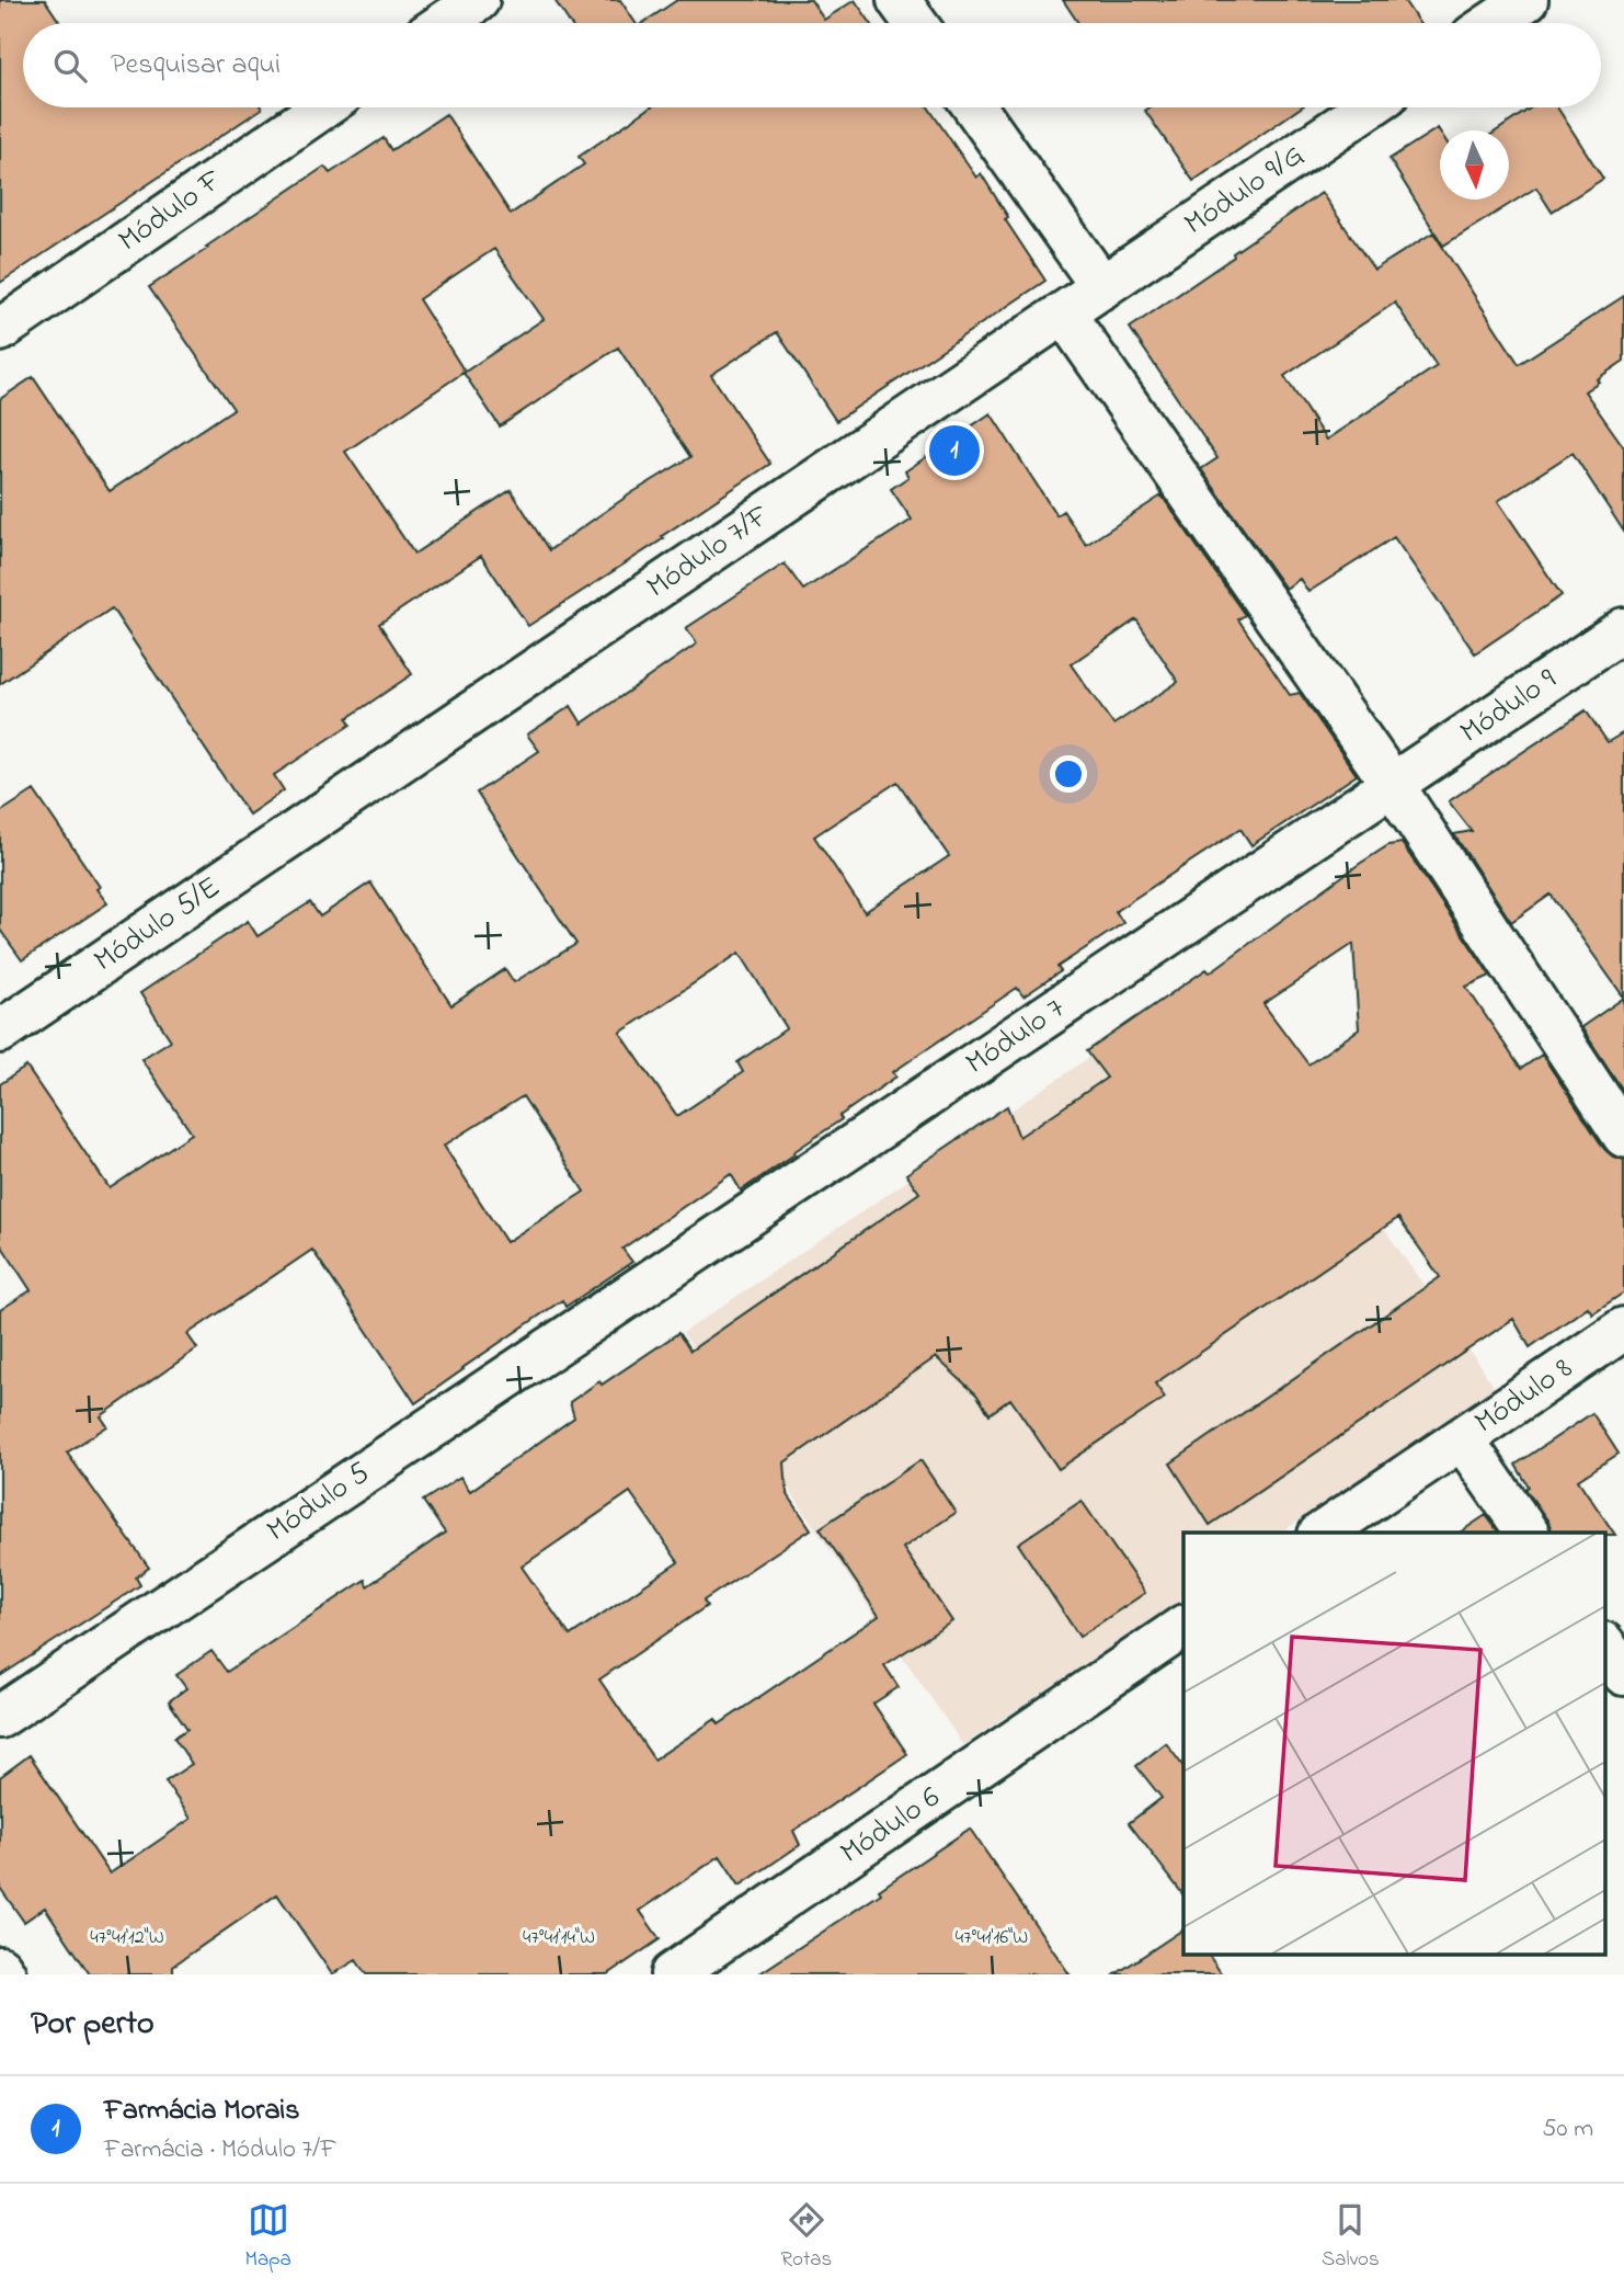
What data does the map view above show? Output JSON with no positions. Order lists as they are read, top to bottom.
{
  "streets": {
    "street": [
      "Módulo 9/G",
      "Módulo F",
      "Módulo 7/F",
      "Módulo 9",
      "Módulo 5/E",
      "Módulo 7",
      "Módulo 8",
      "Módulo 5",
      "Módulo 6"
    ]
  },
  "crossings": [
    ["Módulo 9/G", "Módulo 7/F"],
    ["Módulo 7/F", "Módulo 5/E"],
    ["Módulo 9", "Módulo 7"],
    ["Módulo 7", "Módulo 5"]
  ],
  "north": "bottom",
  "page": {
    "search": "Pesquisar aqui",
    "pins": "1",
    "heading": "Por perto",
    "list": [
      {
        "mark": "1",
        "name": "Farmácia Morais",
        "note": "Farmácia · Módulo 7/F",
        "value": "50 m"
      }
    ],
    "nav": ["Mapa", "Rotas", "Salvos"]
  },
  "coordinates": ["47°41'12\"W", "47°41'14\"W", "47°41'16\"W"]
}
